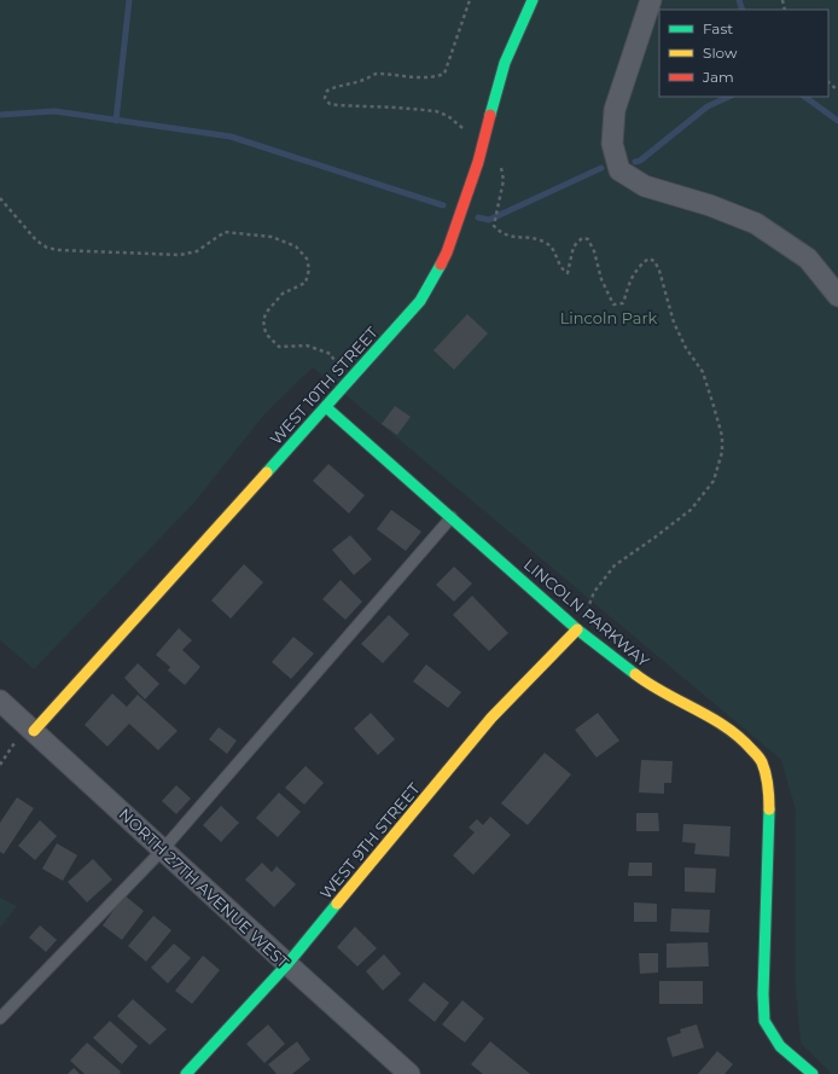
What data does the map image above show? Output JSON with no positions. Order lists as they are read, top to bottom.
{
  "streets": {
    "street": [
      "WEST 10TH STREET",
      "LINCOLN PARKWAY",
      "WEST 9TH STREET",
      "NORTH 27TH AVENUE WEST"
    ]
  },
  "crossings": [
    ["WEST 10TH STREET", "LINCOLN PARKWAY"],
    ["WEST 10TH STREET", "NORTH 27TH AVENUE WEST"],
    ["LINCOLN PARKWAY", "WEST 9TH STREET"],
    ["WEST 9TH STREET", "NORTH 27TH AVENUE WEST"]
  ],
  "parks": ["Lincoln Park"],
  "legend": ["Fast", "Slow", "Jam"]
}
